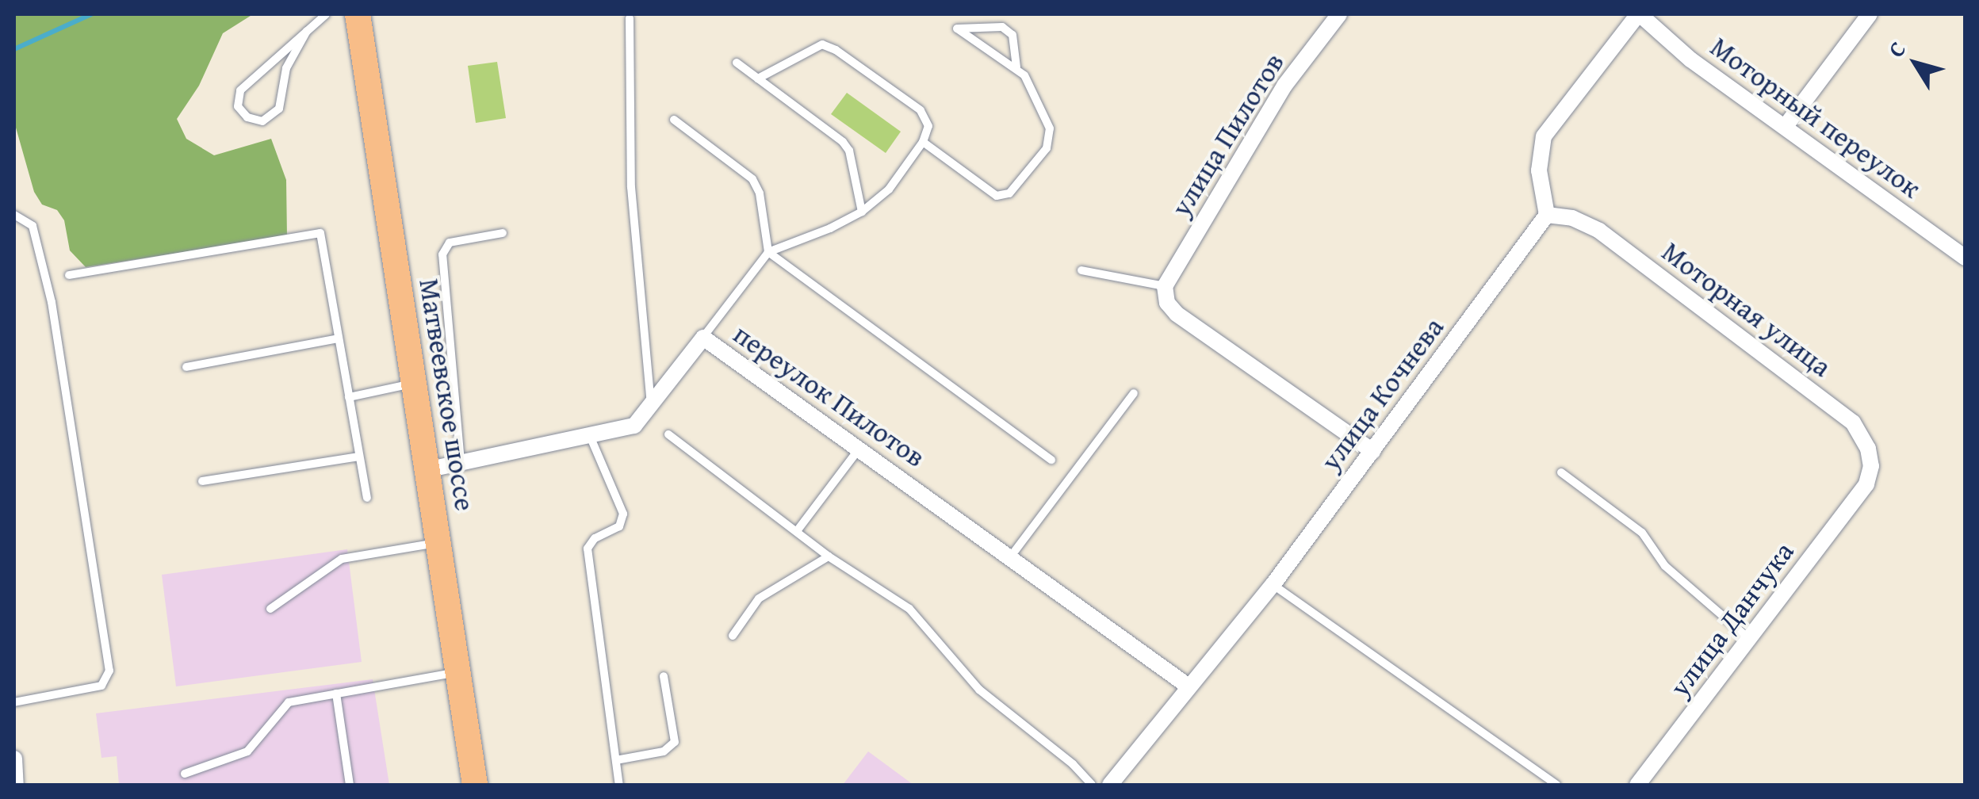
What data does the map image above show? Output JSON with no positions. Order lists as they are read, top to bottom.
{
  "streets": {
    "main road": ["Матвеевское шоссе"],
    "street": [
      "Моторный переулок",
      "улица Пилотов",
      "Моторная улица",
      "улица Кочнева",
      "переулок Пилотов",
      "улица Данчука"
    ]
  },
  "crossings": [
    ["Моторная улица", "улица Кочнева"],
    ["Моторная улица", "улица Данчука"],
    ["улица Кочнева", "переулок Пилотов"],
    ["Матвеевское шоссе", "переулок Пилотов"]
  ],
  "north": "top left"
}
